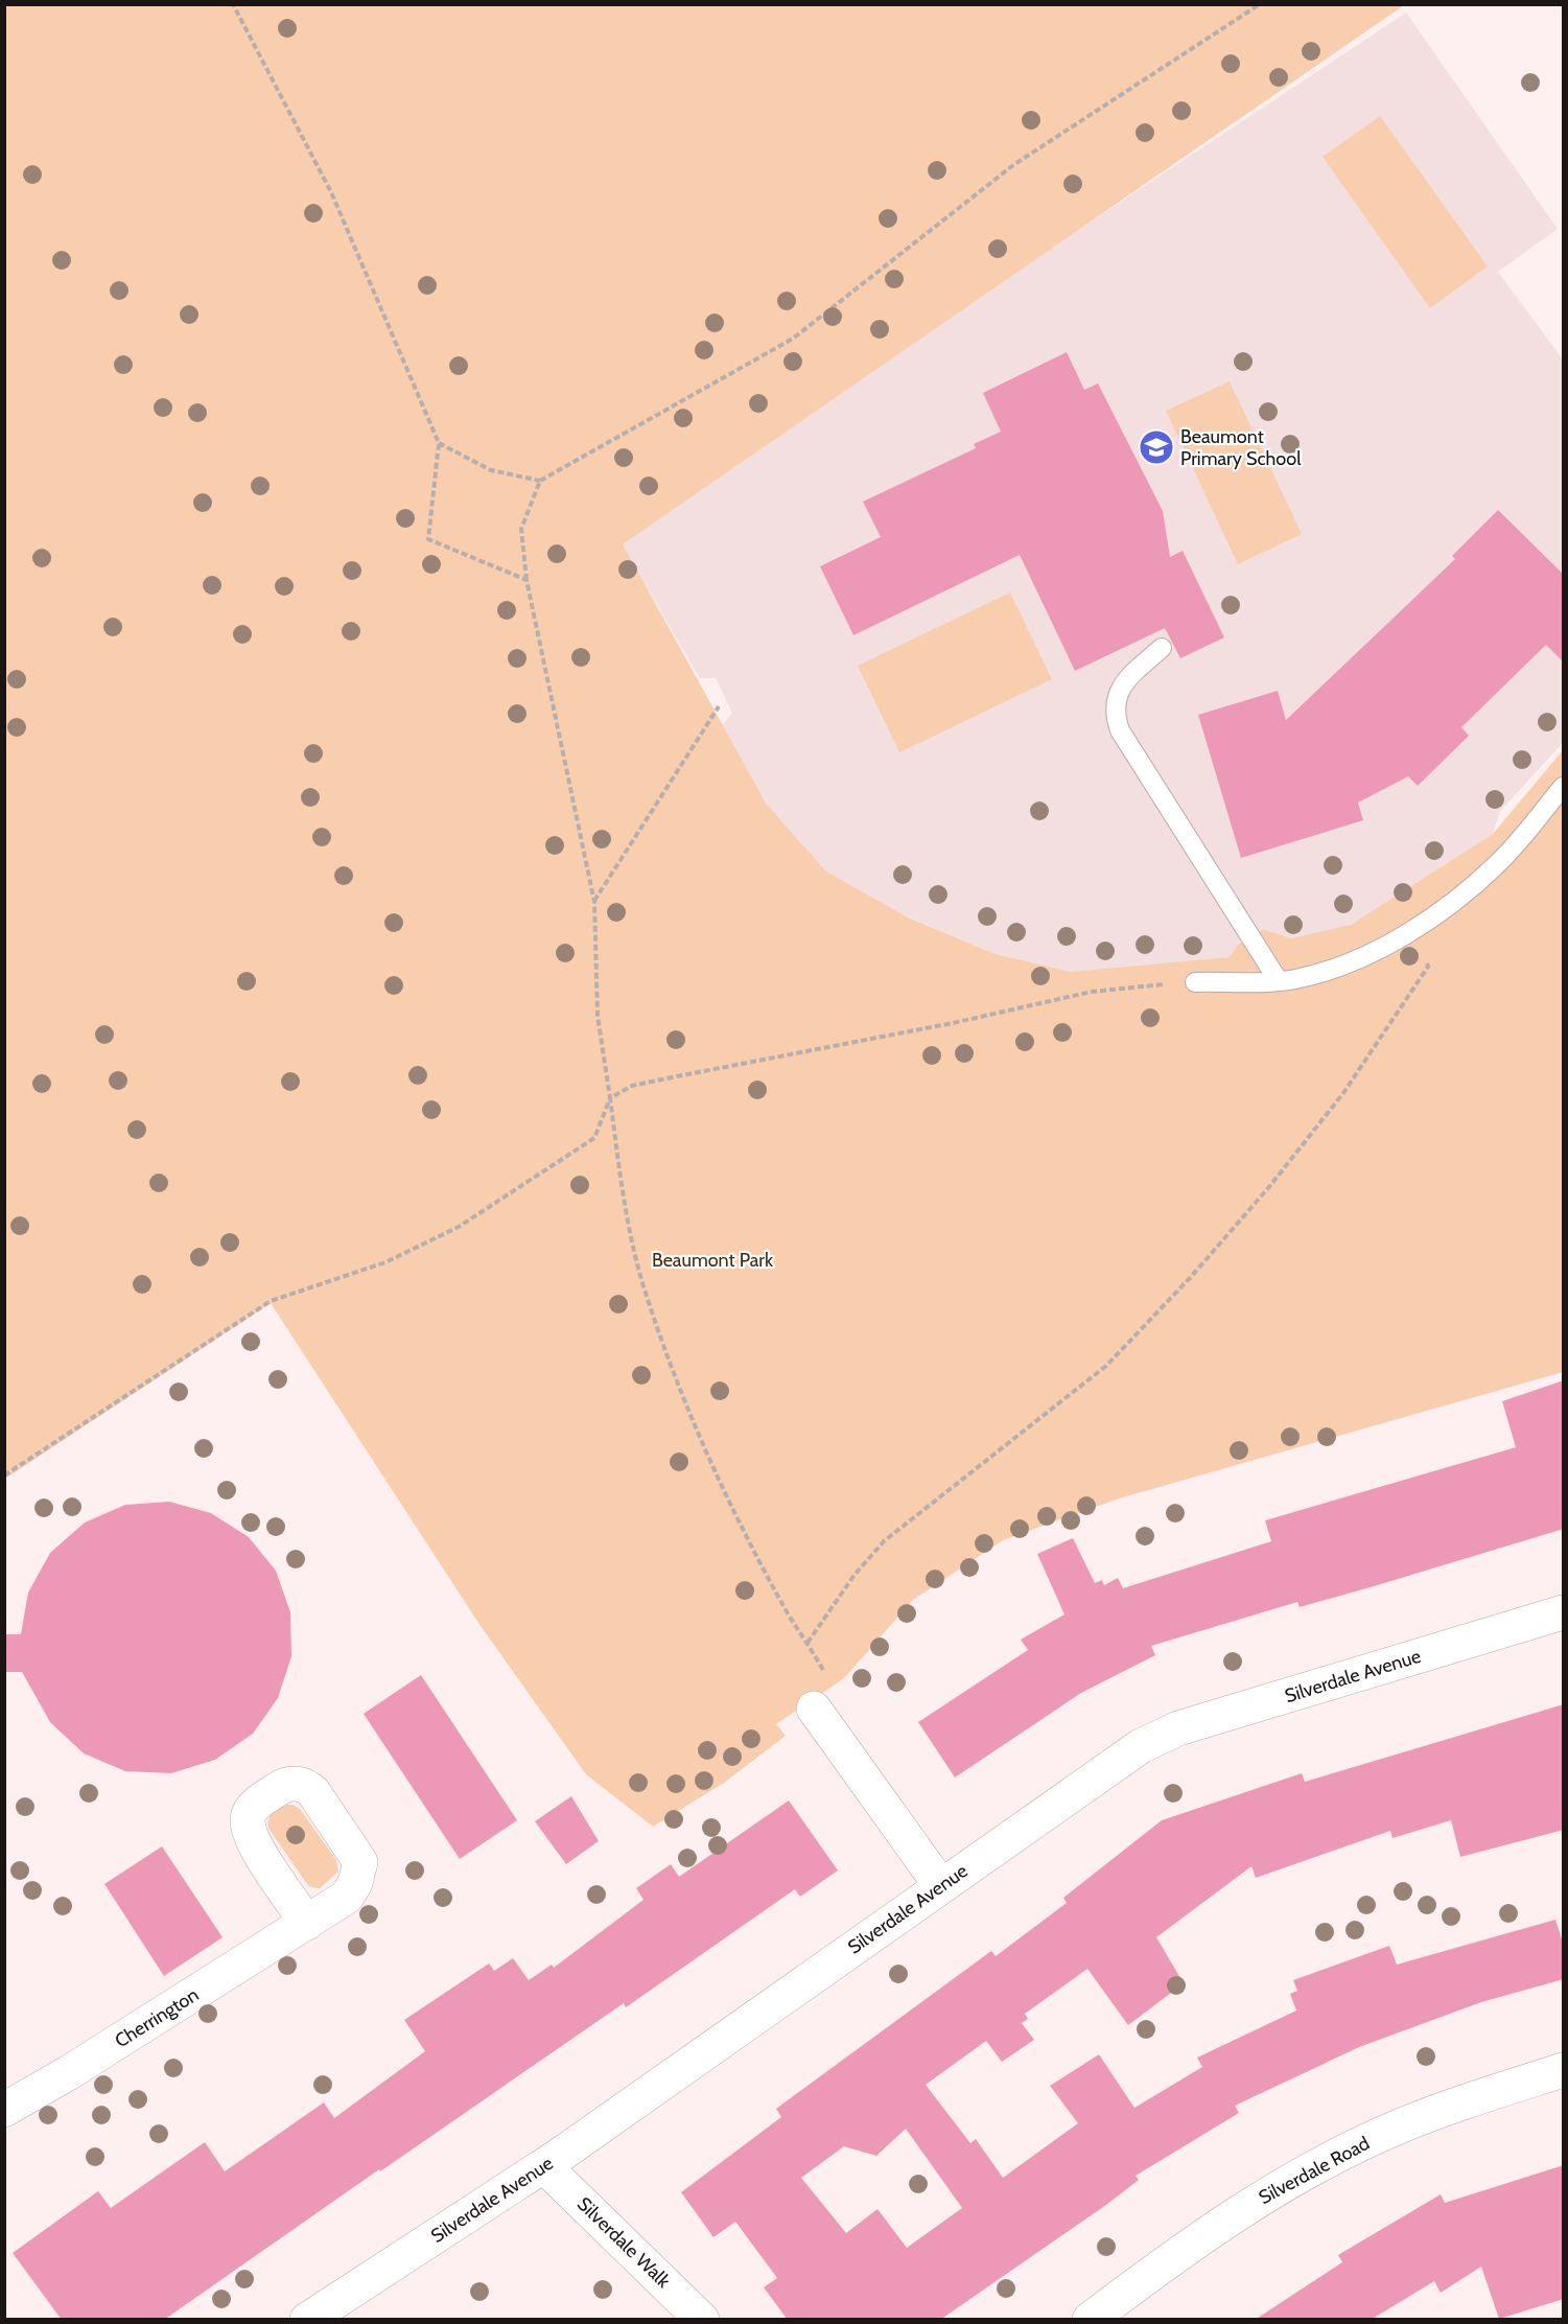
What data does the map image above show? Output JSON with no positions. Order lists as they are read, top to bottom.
{
  "streets": {
    "street": [
      "Silverdale Avenue",
      "Cherrington",
      "Silverdale Road",
      "Silverdale Walk"
    ]
  },
  "crossings": [
    ["Silverdale Avenue", "Silverdale Walk"]
  ],
  "parks": ["Beaumont Park"],
  "places": {
    "school or university": ["Beaumont Primary School"]
  }
}
